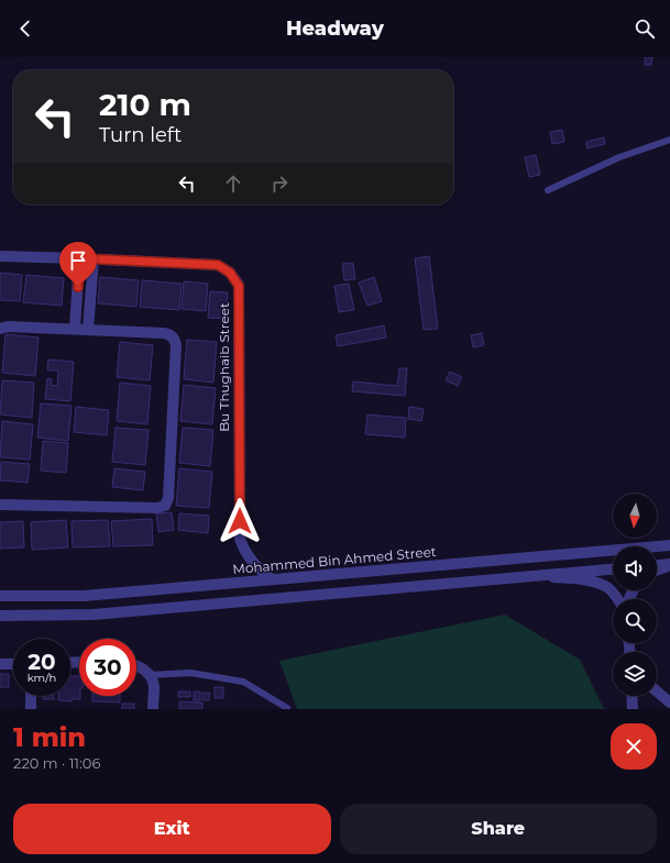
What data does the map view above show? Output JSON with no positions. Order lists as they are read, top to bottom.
{
  "streets": {
    "street": ["Bu Thughaib Street", "Mohammed Bin Ahmed Street"]
  },
  "crossings": [
    ["Bu Thughaib Street", "Mohammed Bin Ahmed Street"]
  ],
  "north": "bottom",
  "page": {
    "header": "Headway",
    "turn": ["210 m", "Turn left"],
    "speed": "20 km/h",
    "limit": "30",
    "heading": ["1 min", "220 m · 11:06"],
    "buttons": ["Exit", "Share"]
  }
}
